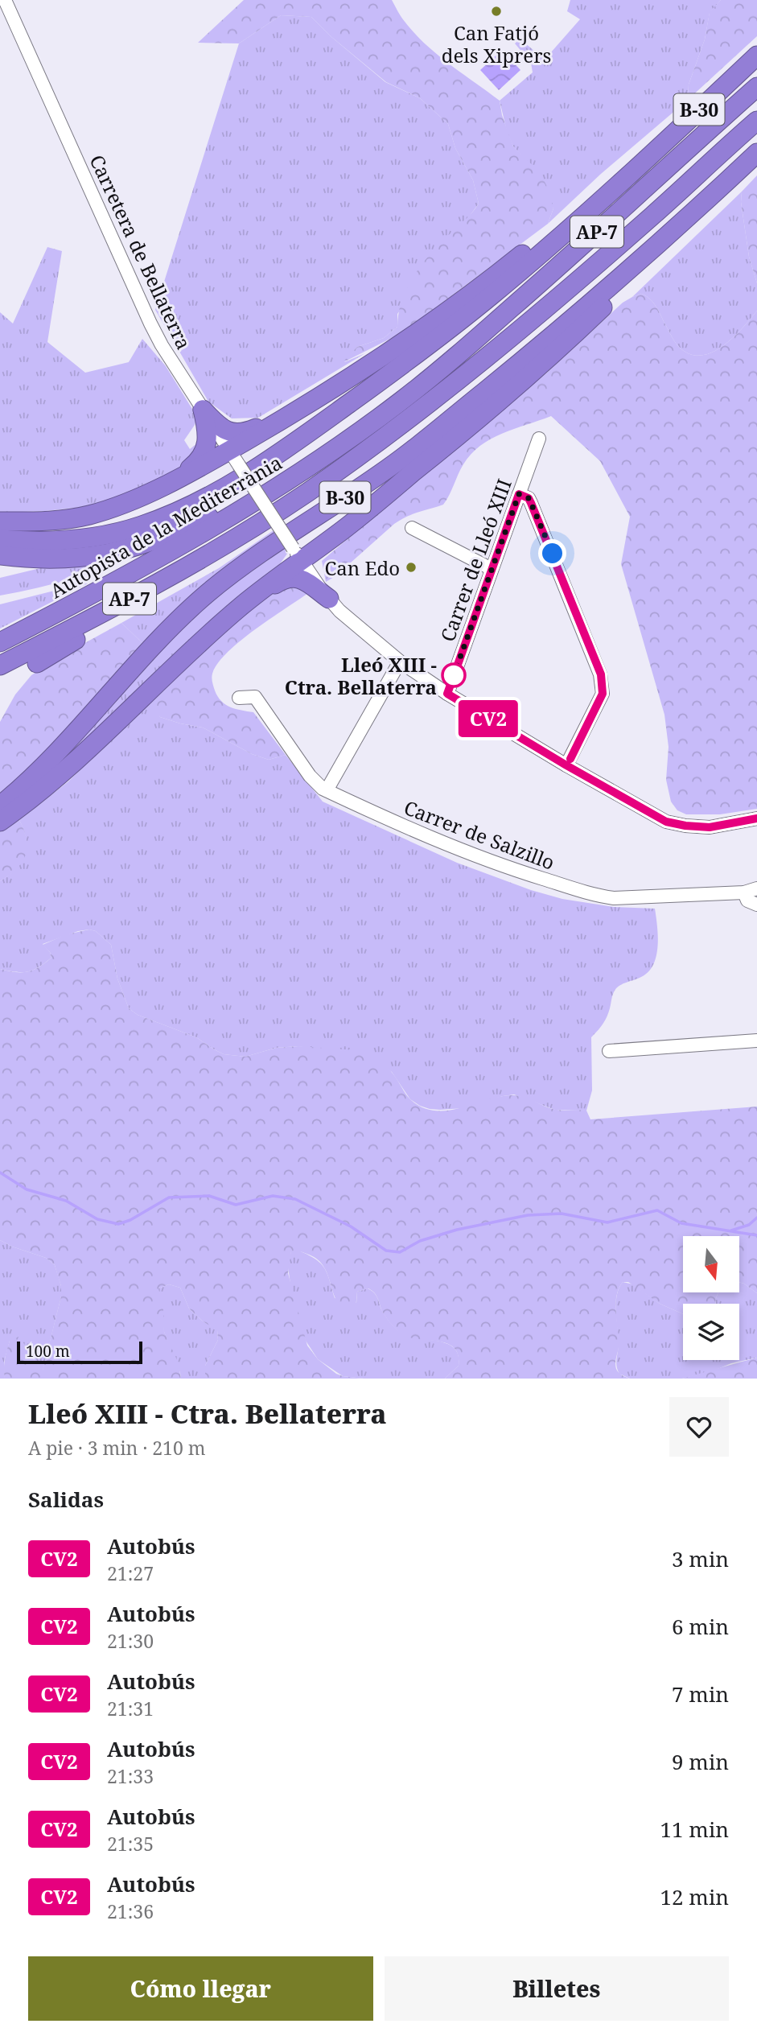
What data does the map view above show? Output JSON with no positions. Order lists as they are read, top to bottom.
{
  "streets": {
    "highway": ["B-30", "AP-7", "Autopista de la Mediterrània"],
    "street": ["Carretera de Bellaterra", "Carrer de Lleó XIII", "Carrer de Salzillo"]
  },
  "crossings": [
    ["Carretera de Bellaterra", "Carrer de Lleó XIII"]
  ],
  "places": ["Can Fatjó dels Xiprers", "Can Edo", "Lleó XIII - Ctra. Bellaterra"],
  "lines": ["bus line CV2"],
  "scale_bar": "100 m",
  "north": "bottom",
  "page": {
    "on_map": "CV2",
    "scale": "100 m",
    "heading": [
      ["Lleó XIII - Ctra. Bellaterra", "A pie · 3 min · 210 m"],
      "Salidas"
    ],
    "list": [
      {
        "mark": "CV2",
        "name": "Autobús",
        "note": "21:27",
        "value": "3 min"
      },
      {
        "mark": "CV2",
        "name": "Autobús",
        "note": "21:30",
        "value": "6 min"
      },
      {
        "mark": "CV2",
        "name": "Autobús",
        "note": "21:31",
        "value": "7 min"
      },
      {
        "mark": "CV2",
        "name": "Autobús",
        "note": "21:33",
        "value": "9 min"
      },
      {
        "mark": "CV2",
        "name": "Autobús",
        "note": "21:35",
        "value": "11 min"
      },
      {
        "mark": "CV2",
        "name": "Autobús",
        "note": "21:36",
        "value": "12 min"
      }
    ],
    "buttons": ["Cómo llegar", "Billetes"]
  }
}
